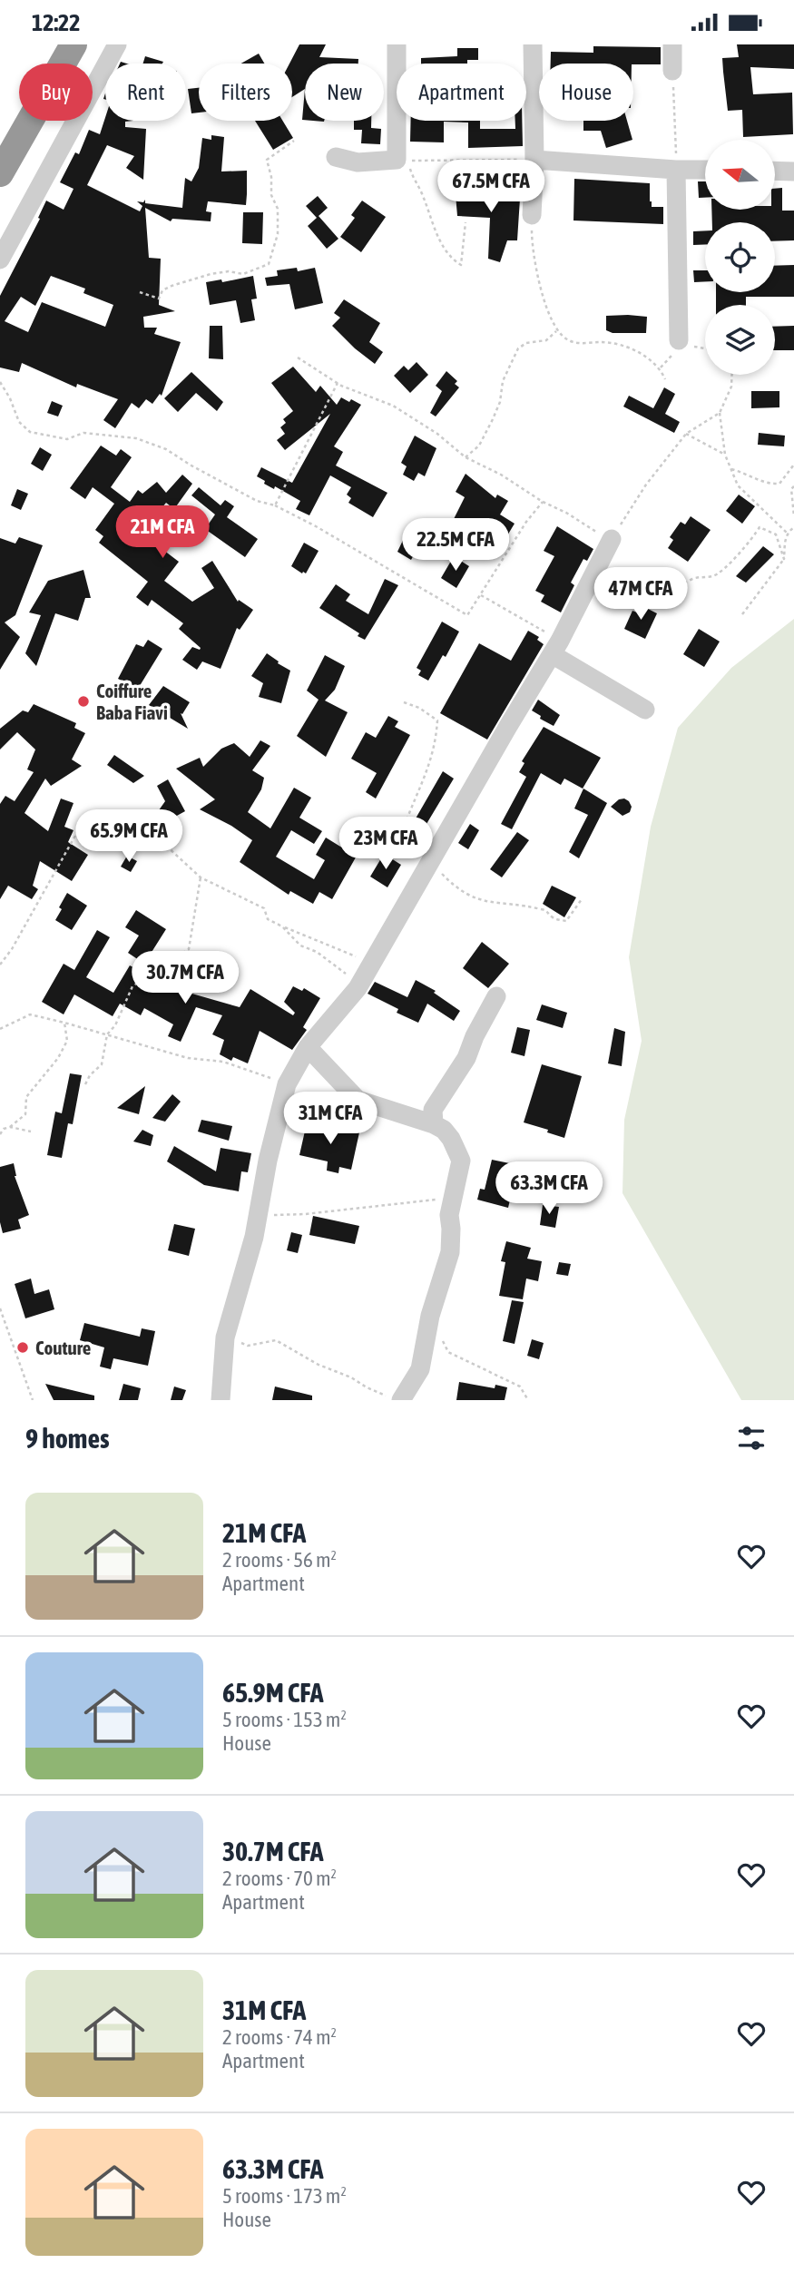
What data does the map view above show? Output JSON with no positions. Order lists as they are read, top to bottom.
{
  "places": ["Coiffure Baba Fiavi", "Couture"],
  "north": "left",
  "page": {
    "status": "12:22",
    "chip": [
      "Buy",
      "Rent",
      "Filters",
      "New",
      "Apartment",
      "House"
    ],
    "price": [
      "67.5M CFA",
      "21M CFA",
      "22.5M CFA",
      "47M CFA",
      "65.9M CFA",
      "23M CFA",
      "30.7M CFA",
      "31M CFA",
      "63.3M CFA"
    ],
    "heading": "9 homes",
    "list": [
      {
        "name": "21M CFA",
        "note": "2 rooms · 56 m² · Apartment"
      },
      {
        "name": "65.9M CFA",
        "note": "5 rooms · 153 m² · House"
      },
      {
        "name": "30.7M CFA",
        "note": "2 rooms · 70 m² · Apartment"
      },
      {
        "name": "31M CFA",
        "note": "2 rooms · 74 m² · Apartment"
      },
      {
        "name": "63.3M CFA",
        "note": "5 rooms · 173 m² · House"
      }
    ]
  }
}
